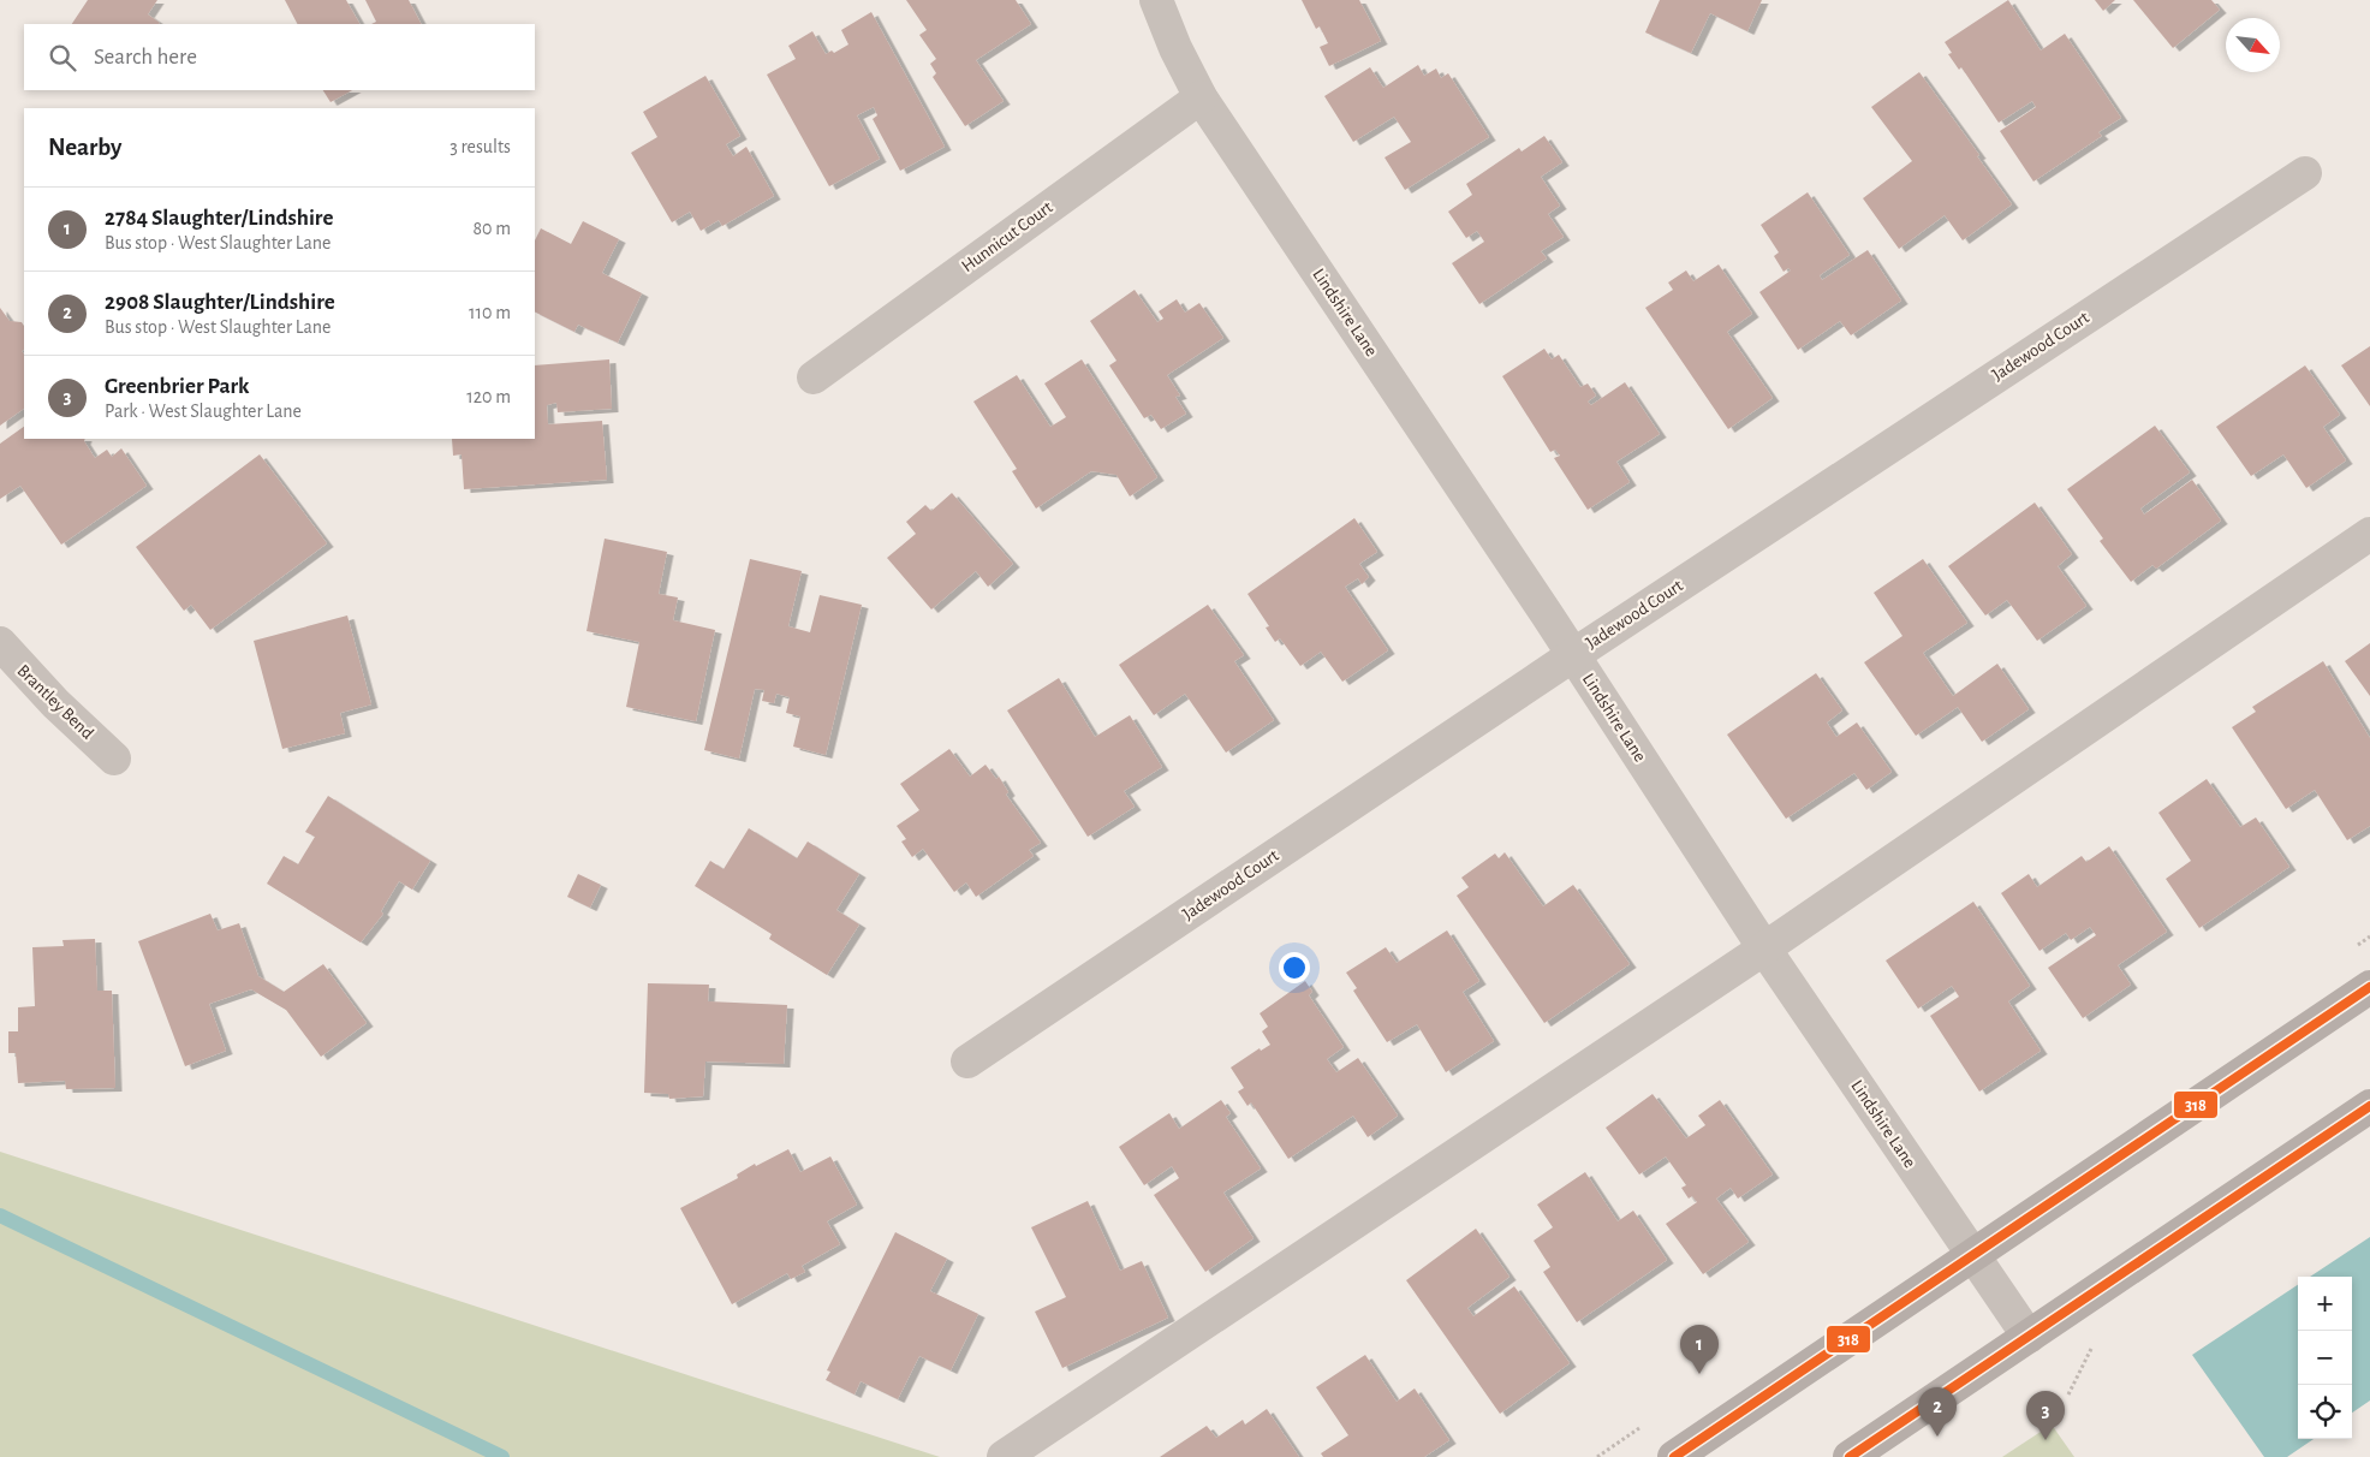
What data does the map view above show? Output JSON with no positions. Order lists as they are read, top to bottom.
{
  "streets": {
    "street": [
      "Hunnicut Court",
      "Lindshire Lane",
      "Jadewood Court",
      "Brantley Bend"
    ]
  },
  "crossings": [
    ["Hunnicut Court", "Lindshire Lane"],
    ["Lindshire Lane", "Jadewood Court"]
  ],
  "lines": ["transit line 318"],
  "north": "bottom right",
  "page": {
    "search": "Search here",
    "heading": ["Nearby", "3 results"],
    "list": [
      {
        "mark": "1",
        "name": "2784 Slaughter/Lindshire",
        "note": "Bus stop · West Slaughter Lane",
        "value": "80 m"
      },
      {
        "mark": "2",
        "name": "2908 Slaughter/Lindshire",
        "note": "Bus stop · West Slaughter Lane",
        "value": "110 m"
      },
      {
        "mark": "3",
        "name": "Greenbrier Park",
        "note": "Park · West Slaughter Lane",
        "value": "120 m"
      }
    ],
    "map_buttons": ["+", "−"],
    "pins": ["1", "2", "3"]
  }
}
